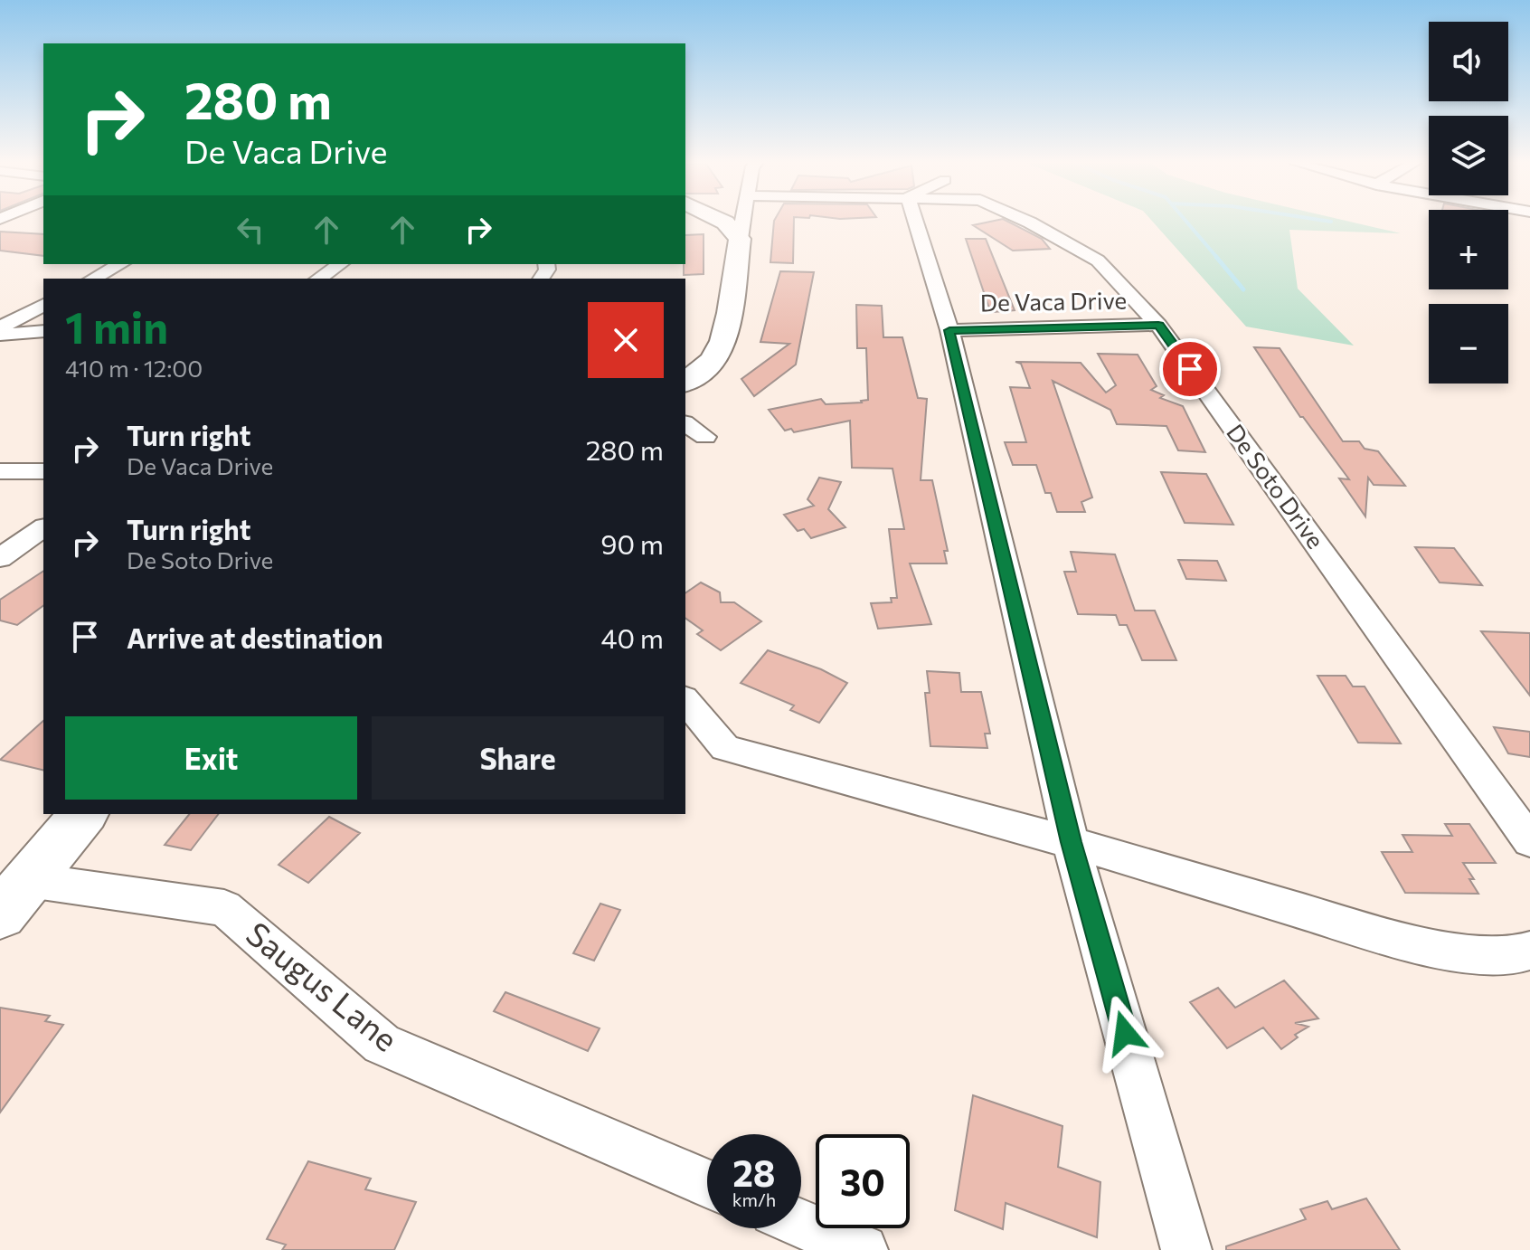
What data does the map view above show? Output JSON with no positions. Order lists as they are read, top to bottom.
{
  "streets": {
    "street": ["De Vaca Drive", "De Soto Drive", "Saugus Lane"]
  },
  "crossings": [
    ["De Vaca Drive", "De Soto Drive"]
  ],
  "page": {
    "map_buttons": ["+", "−"],
    "turn": ["280 m", "De Vaca Drive"],
    "heading": ["1 min", "410 m · 12:00"],
    "list": [
      {
        "name": "Turn right",
        "note": "De Vaca Drive",
        "value": "280 m"
      },
      {
        "name": "Turn right",
        "note": "De Soto Drive",
        "value": "90 m"
      },
      {
        "name": "Arrive at destination",
        "value": "40 m"
      }
    ],
    "buttons": ["Exit", "Share"],
    "speed": "28 km/h",
    "limit": "30"
  }
}
